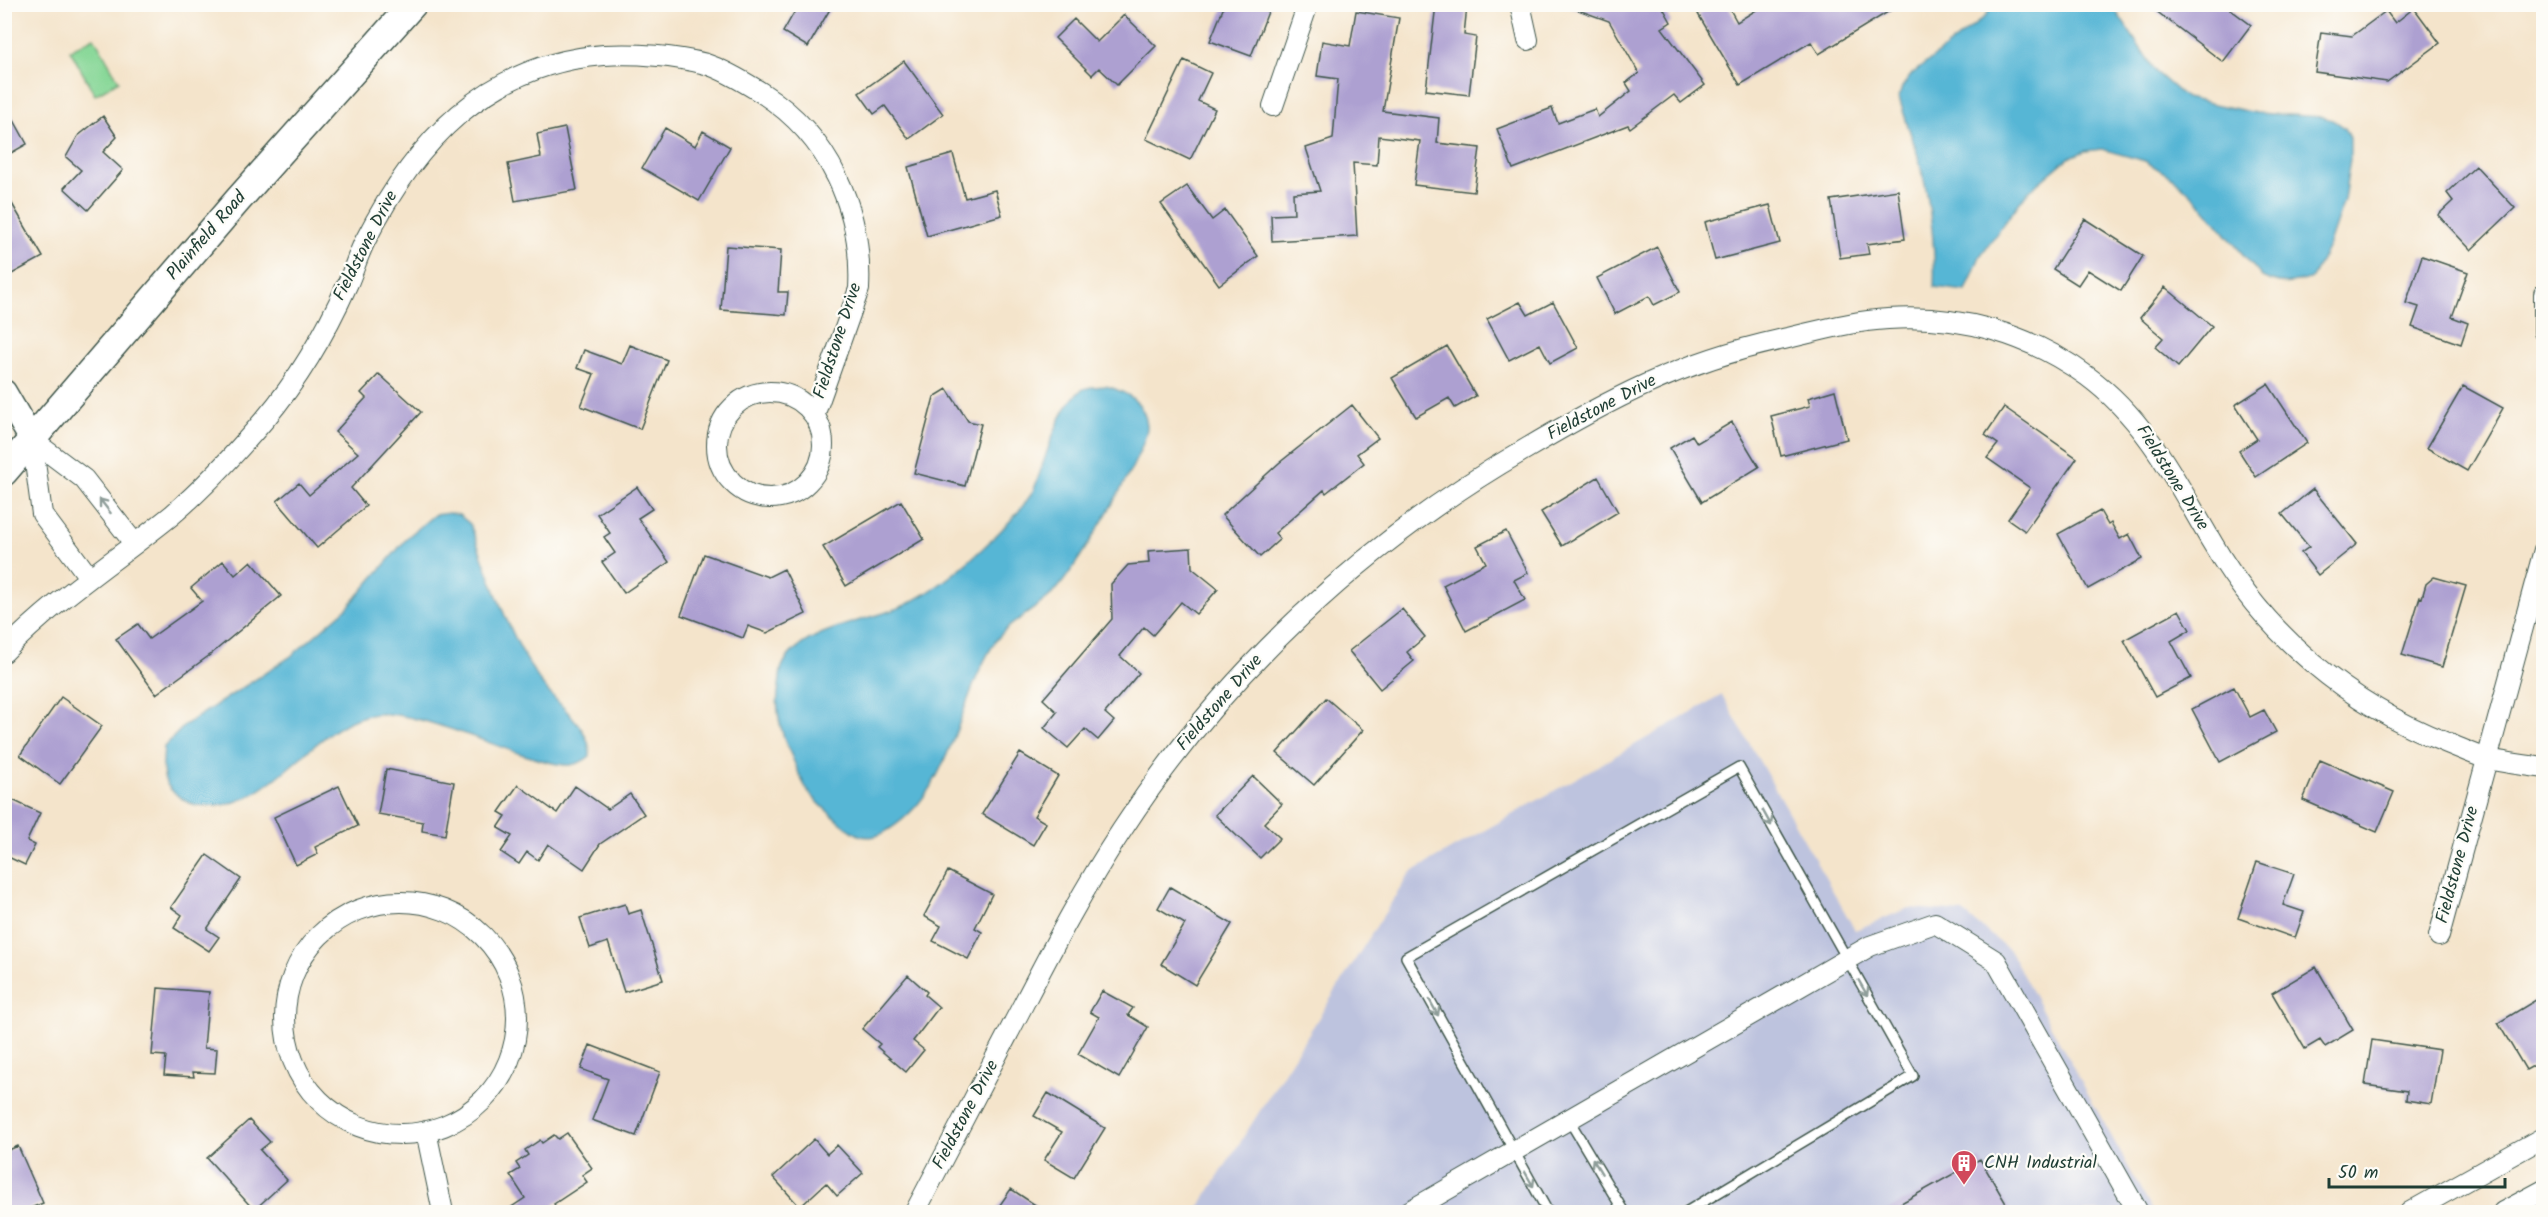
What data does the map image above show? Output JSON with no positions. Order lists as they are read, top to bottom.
{
  "streets": {
    "main road": ["Plainfield Road"],
    "street": ["Fieldstone Drive"]
  },
  "places": {
    "building": ["CNH Industrial"]
  },
  "scale_bar": "50 m"
}
